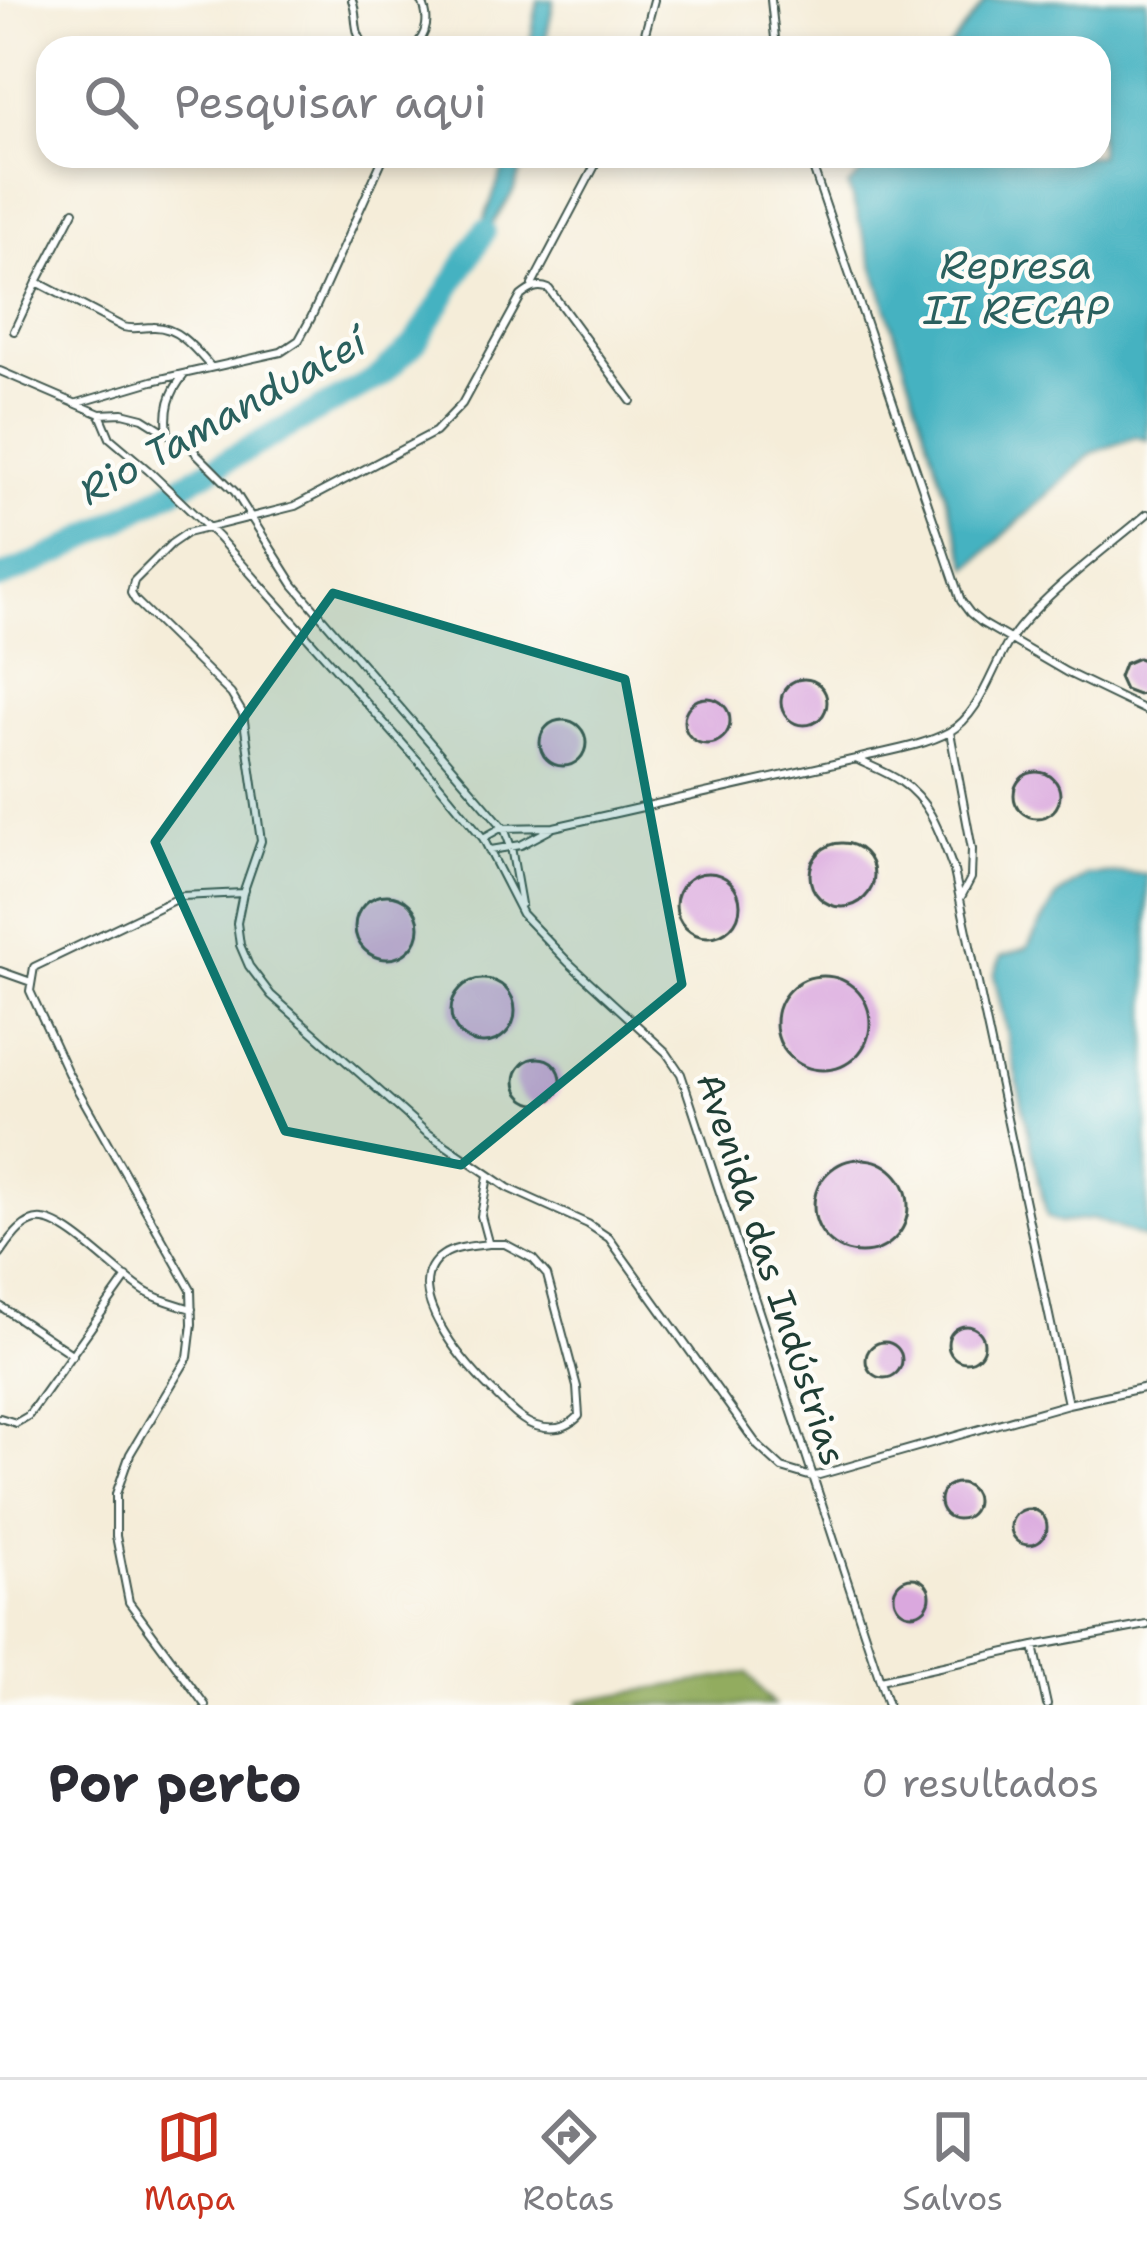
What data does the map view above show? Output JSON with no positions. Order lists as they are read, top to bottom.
{
  "streets": {
    "lane": ["Avenida das Indústrias"]
  },
  "water": ["Represa II RECAP", "Rio Tamanduateí"],
  "page": {
    "search": "Pesquisar aqui",
    "heading": ["Por perto", "0 resultados"],
    "nav": ["Mapa", "Rotas", "Salvos"]
  }
}
